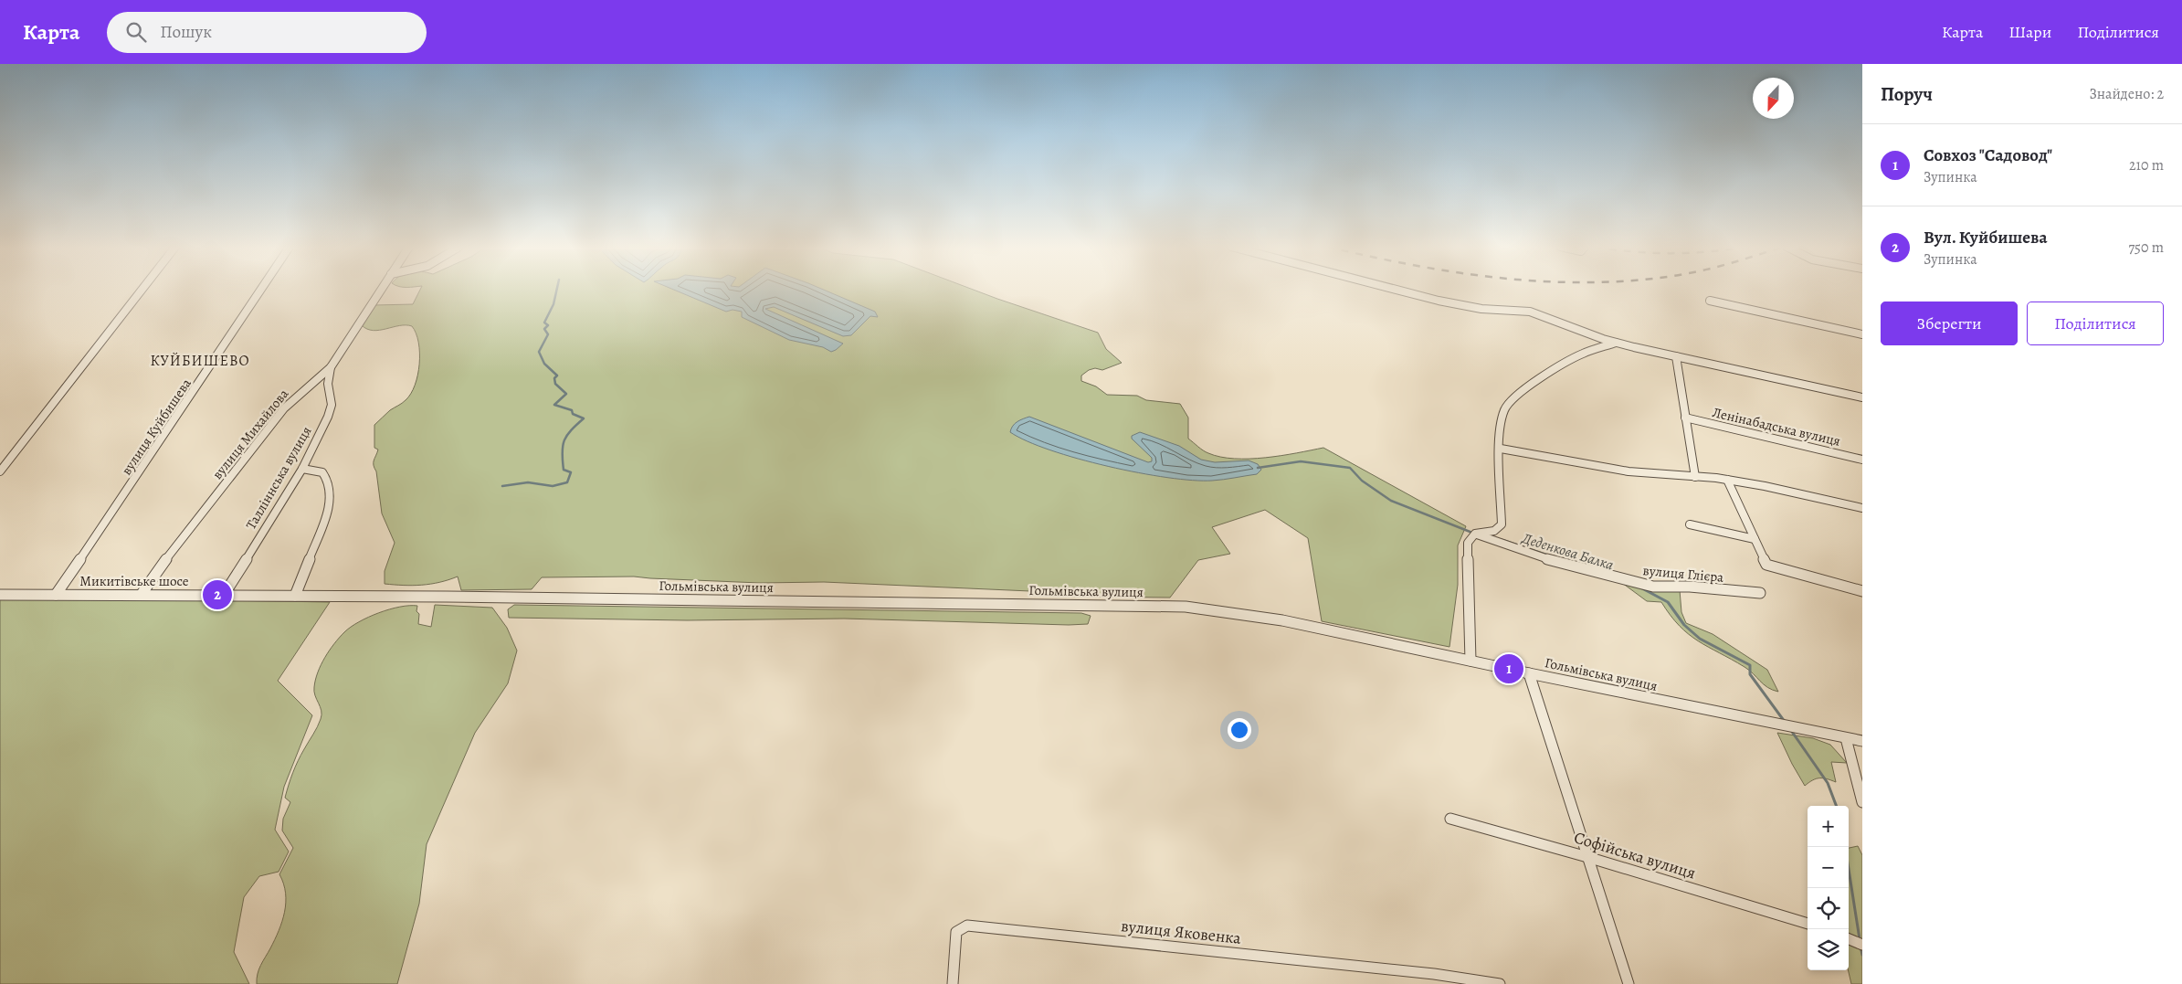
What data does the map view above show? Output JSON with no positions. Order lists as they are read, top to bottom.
{
  "streets": {
    "street": [
      "вулиця Куйбишева",
      "Ленінабадська вулиця",
      "вулиця Михайлова",
      "Талліннська вулиця",
      "вулиця Глієра",
      "Микитівське шосе",
      "Гольмівська вулиця",
      "Софійська вулиця",
      "вулиця Яковенка"
    ]
  },
  "crossings": [
    ["вулиця Куйбишева", "Микитівське шосе"],
    ["вулиця Михайлова", "Талліннська вулиця"],
    ["вулиця Михайлова", "Микитівське шосе"],
    ["Талліннська вулиця", "Микитівське шосе"],
    ["Микитівське шосе", "Гольмівська вулиця"]
  ],
  "districts": ["КУЙБИШЕВО"],
  "water": ["Деденкова Балка"],
  "north": "bottom",
  "page": {
    "header": "Карта",
    "search": "Пошук",
    "nav": ["Карта", "Шари", "Поділитися"],
    "heading": ["Поруч", "Знайдено: 2"],
    "list": [
      {
        "mark": "1",
        "name": "Совхоз \"Садовод\"",
        "note": "Зупинка",
        "value": "210 m"
      },
      {
        "mark": "2",
        "name": "Вул. Куйбишева",
        "note": "Зупинка",
        "value": "750 m"
      }
    ],
    "buttons": ["Зберегти", "Поділитися"],
    "pins": ["2", "1"],
    "map_buttons": ["+", "−"]
  }
}
